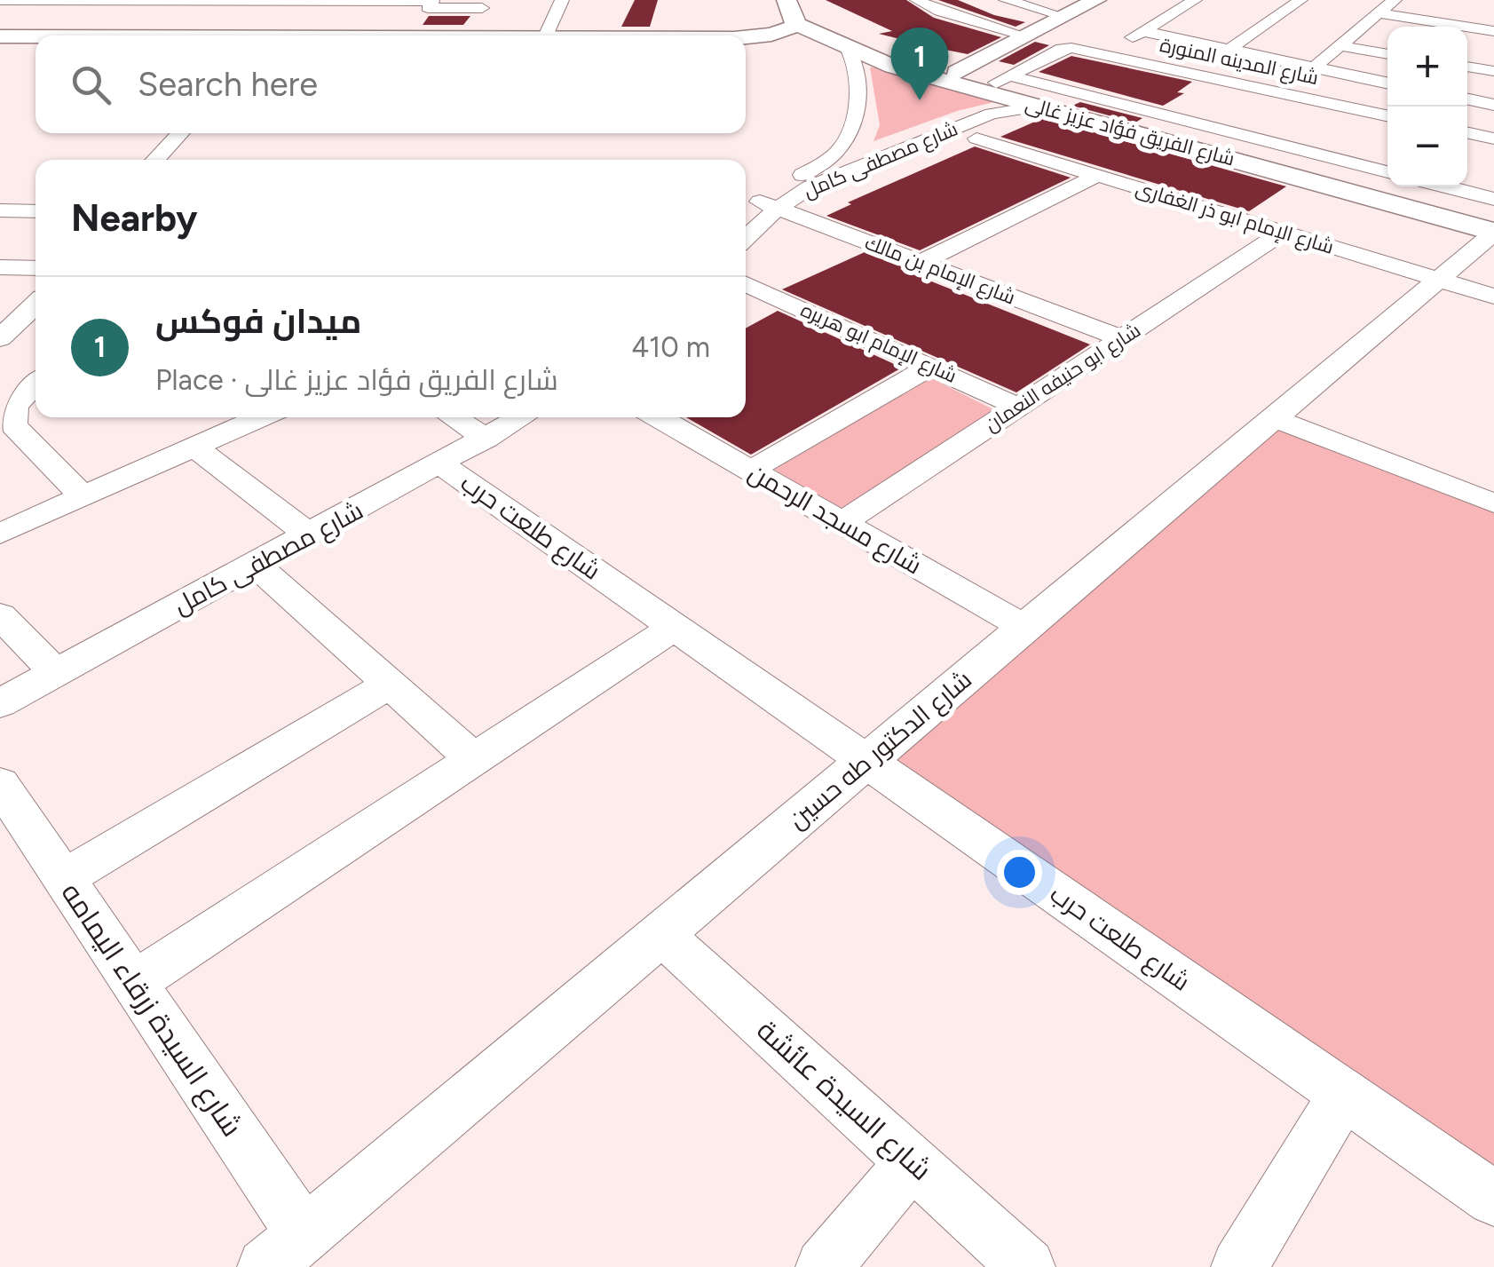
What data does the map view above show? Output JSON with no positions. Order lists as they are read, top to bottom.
{
  "streets": {
    "street": [
      "شارع المدينه المنورة",
      "شارع الفريق فؤاد عزيز غالى",
      "شارع مصطفى كامل",
      "شارع الإمام ابو ذر الغفارى",
      "شارع الإمام بن مالك",
      "شارع الإمام ابو هريره",
      "شارع ابو حنيفه النعمان",
      "شارع مسجد الرحمن",
      "شارع طلعت حرب",
      "شارع الدكتور طه حسين",
      "شارع السيدة زرقاء اليمامه",
      "شارع السيدة عائشة"
    ]
  },
  "crossings": [
    ["شارع المدينه المنورة", "شارع الفريق فؤاد عزيز غالى"],
    ["شارع الفريق فؤاد عزيز غالى", "شارع مصطفى كامل"],
    ["شارع الفريق فؤاد عزيز غالى", "شارع الدكتور طه حسين"],
    ["شارع مصطفى كامل", "شارع الإمام بن مالك"],
    ["شارع مصطفى كامل", "شارع طلعت حرب"],
    ["شارع الإمام ابو ذر الغفارى", "شارع ابو حنيفه النعمان"],
    ["شارع الإمام ابو ذر الغفارى", "شارع الدكتور طه حسين"],
    ["شارع الإمام بن مالك", "شارع ابو حنيفه النعمان"],
    ["شارع الإمام ابو هريره", "شارع ابو حنيفه النعمان"],
    ["شارع ابو حنيفه النعمان", "شارع مسجد الرحمن"],
    ["شارع مسجد الرحمن", "شارع الدكتور طه حسين"],
    ["شارع طلعت حرب", "شارع الدكتور طه حسين"],
    ["شارع الدكتور طه حسين", "شارع السيدة زرقاء اليمامه"],
    ["شارع الدكتور طه حسين", "شارع السيدة عائشة"]
  ],
  "page": {
    "map_buttons": ["+", "−"],
    "pins": "1",
    "search": "Search here",
    "heading": "Nearby",
    "list": [
      {
        "mark": "1",
        "name": "ميدان فوكس",
        "note": "Place · شارع الفريق فؤاد عزيز غالى",
        "value": "410 m"
      }
    ]
  }
}
